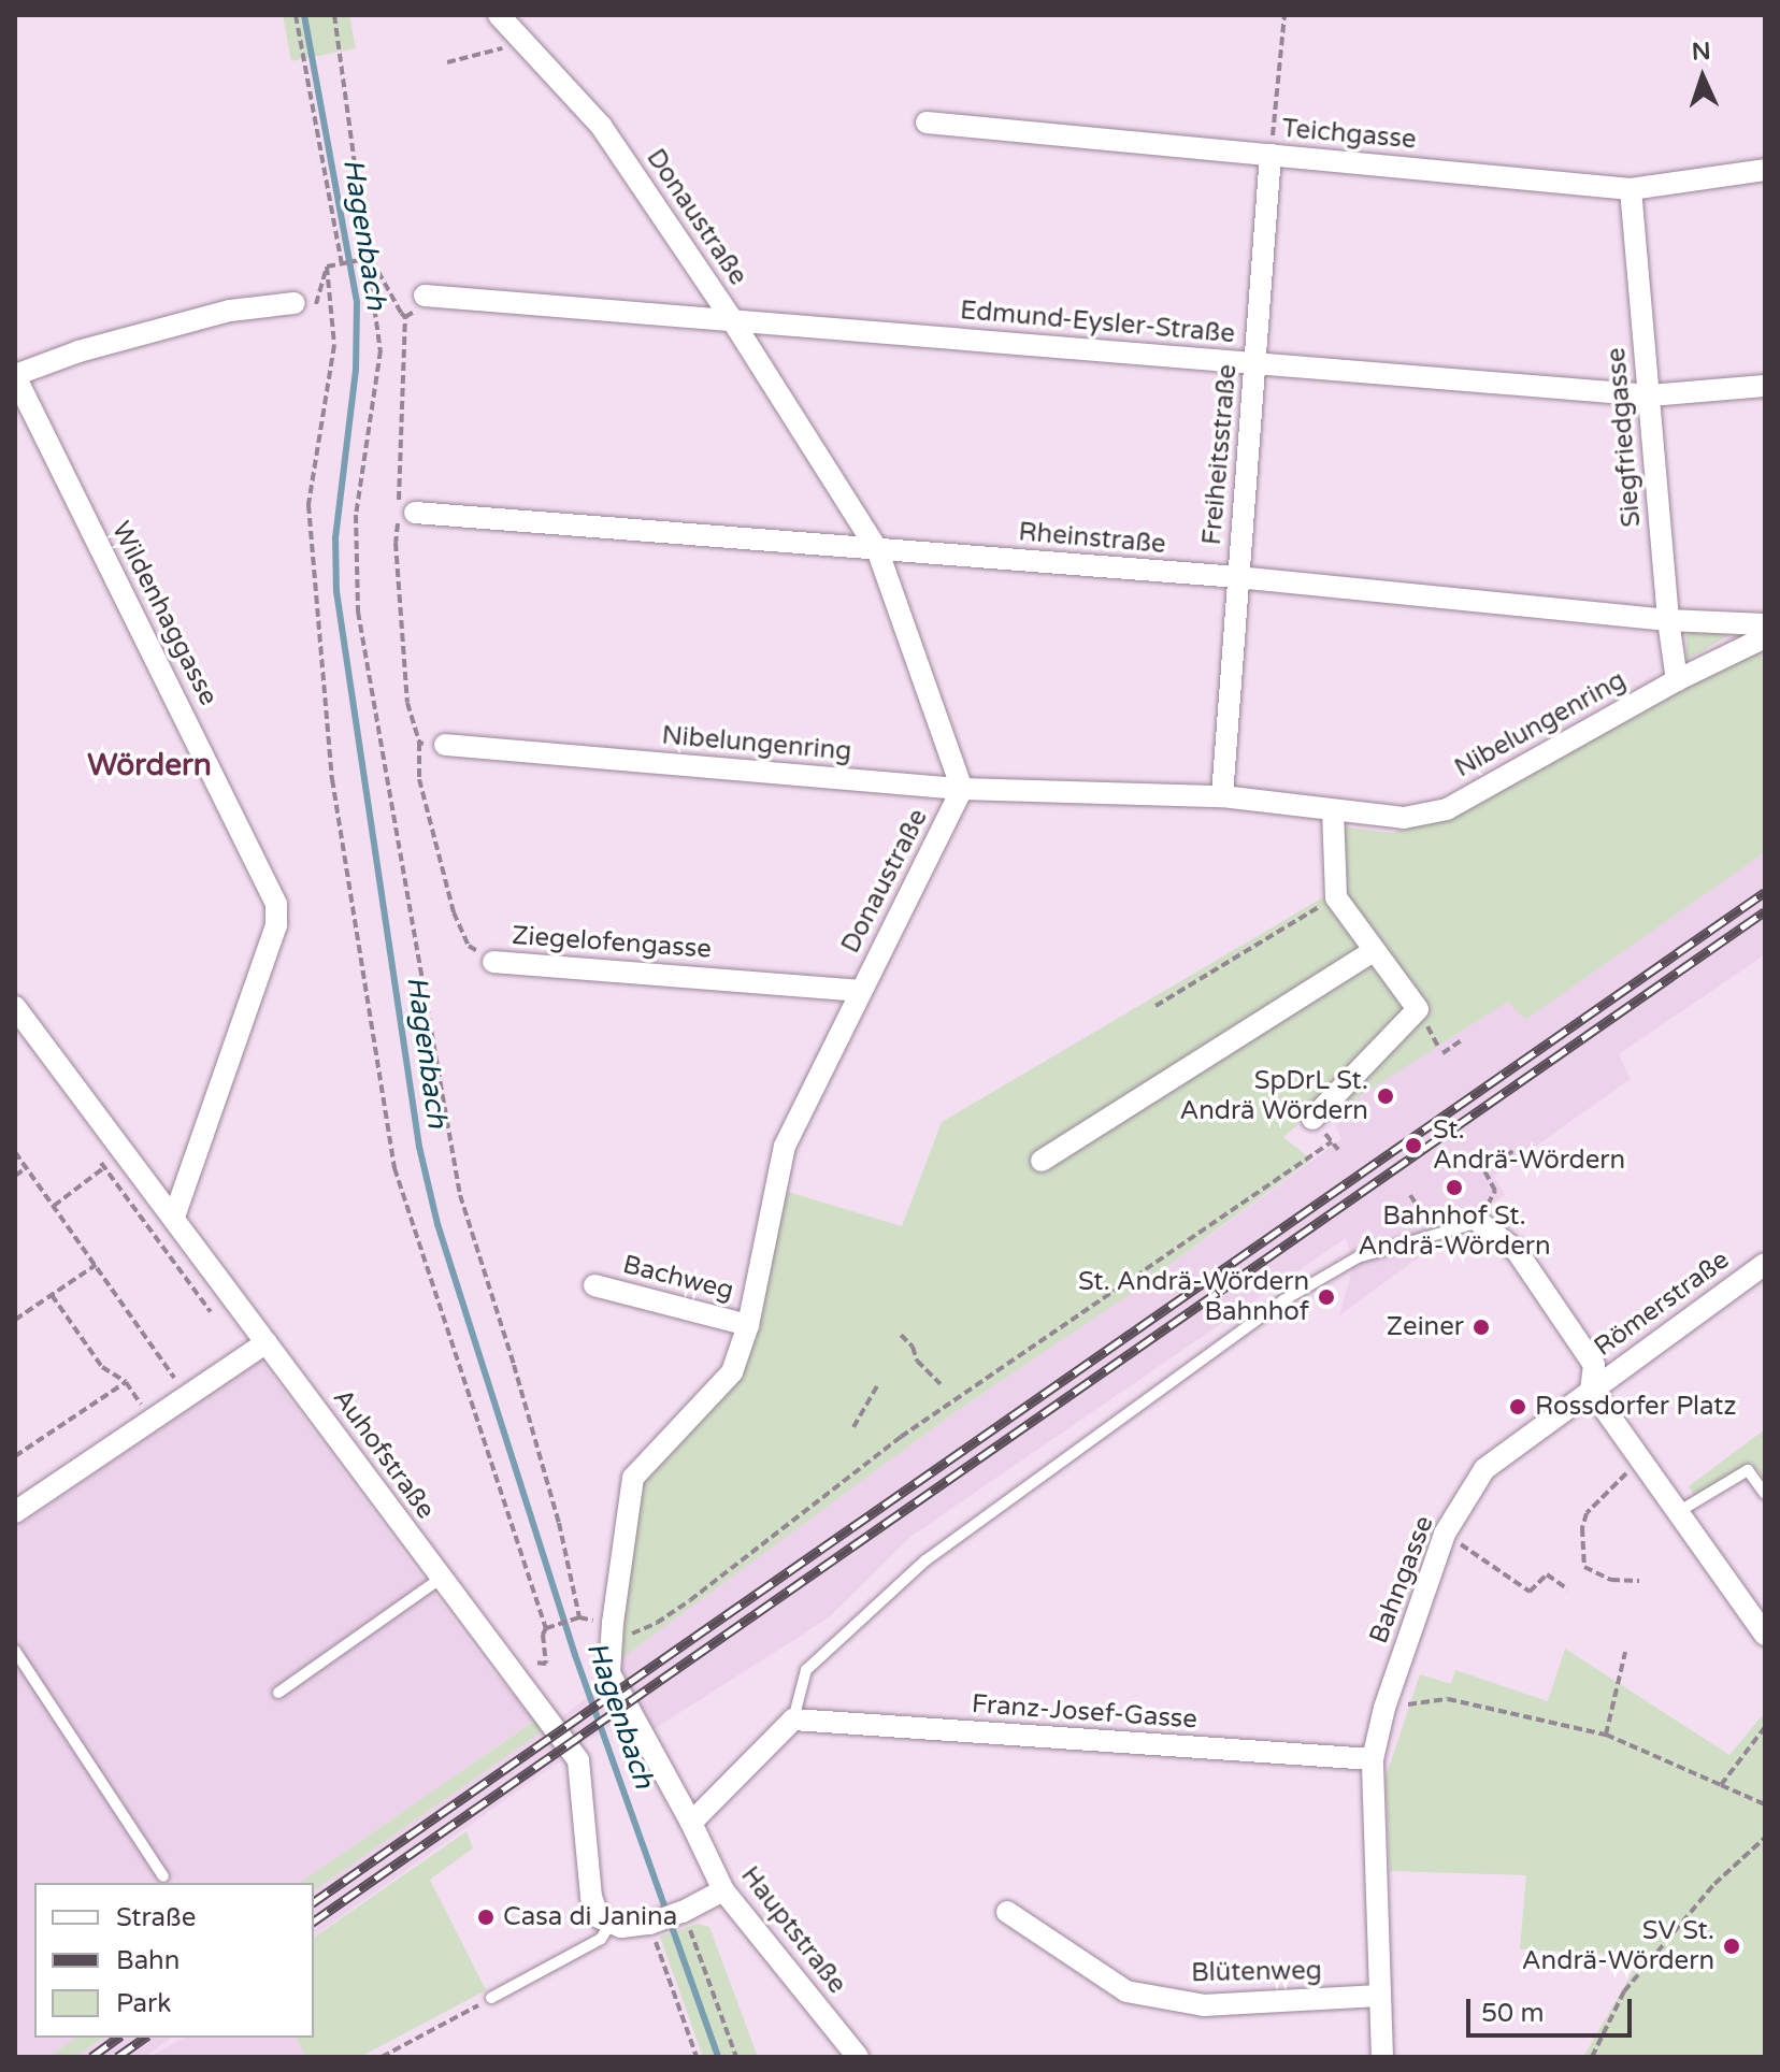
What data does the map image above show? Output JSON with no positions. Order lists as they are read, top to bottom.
{
  "streets": {
    "street": [
      "Teichgasse",
      "Donaustraße",
      "Edmund-Eysler-Straße",
      "Siegfriedgasse",
      "Freiheitsstraße",
      "Rheinstraße",
      "Wildenhaggasse",
      "Nibelungenring",
      "Ziegelofengasse",
      "Bachweg",
      "Römerstraße",
      "Auhofstraße",
      "Bahngasse",
      "Franz-Josef-Gasse",
      "Hauptstraße",
      "Blütenweg"
    ]
  },
  "crossings": [
    ["Teichgasse", "Siegfriedgasse"],
    ["Teichgasse", "Freiheitsstraße"],
    ["Donaustraße", "Edmund-Eysler-Straße"],
    ["Donaustraße", "Rheinstraße"],
    ["Donaustraße", "Nibelungenring"],
    ["Donaustraße", "Ziegelofengasse"],
    ["Donaustraße", "Bachweg"],
    ["Donaustraße", "Hauptstraße"],
    ["Edmund-Eysler-Straße", "Siegfriedgasse"],
    ["Edmund-Eysler-Straße", "Freiheitsstraße"],
    ["Siegfriedgasse", "Rheinstraße"],
    ["Siegfriedgasse", "Nibelungenring"],
    ["Freiheitsstraße", "Rheinstraße"],
    ["Freiheitsstraße", "Nibelungenring"],
    ["Wildenhaggasse", "Auhofstraße"],
    ["Römerstraße", "Bahngasse"],
    ["Bahngasse", "Franz-Josef-Gasse"],
    ["Bahngasse", "Blütenweg"]
  ],
  "districts": ["Wördern"],
  "water": ["Hagenbach"],
  "places": [
    "SpDrL St. Andrä Wördern",
    "St. Andrä-Wördern",
    "Bahnhof St. Andrä-Wördern",
    "St. Andrä-Wördern Bahnhof",
    "Zeiner",
    "Rossdorfer Platz",
    "Casa di Janina",
    "SV St. Andrä-Wördern"
  ],
  "legend": ["Straße", "Bahn", "Park"],
  "scale_bar": "50 m",
  "north": "top"
}
